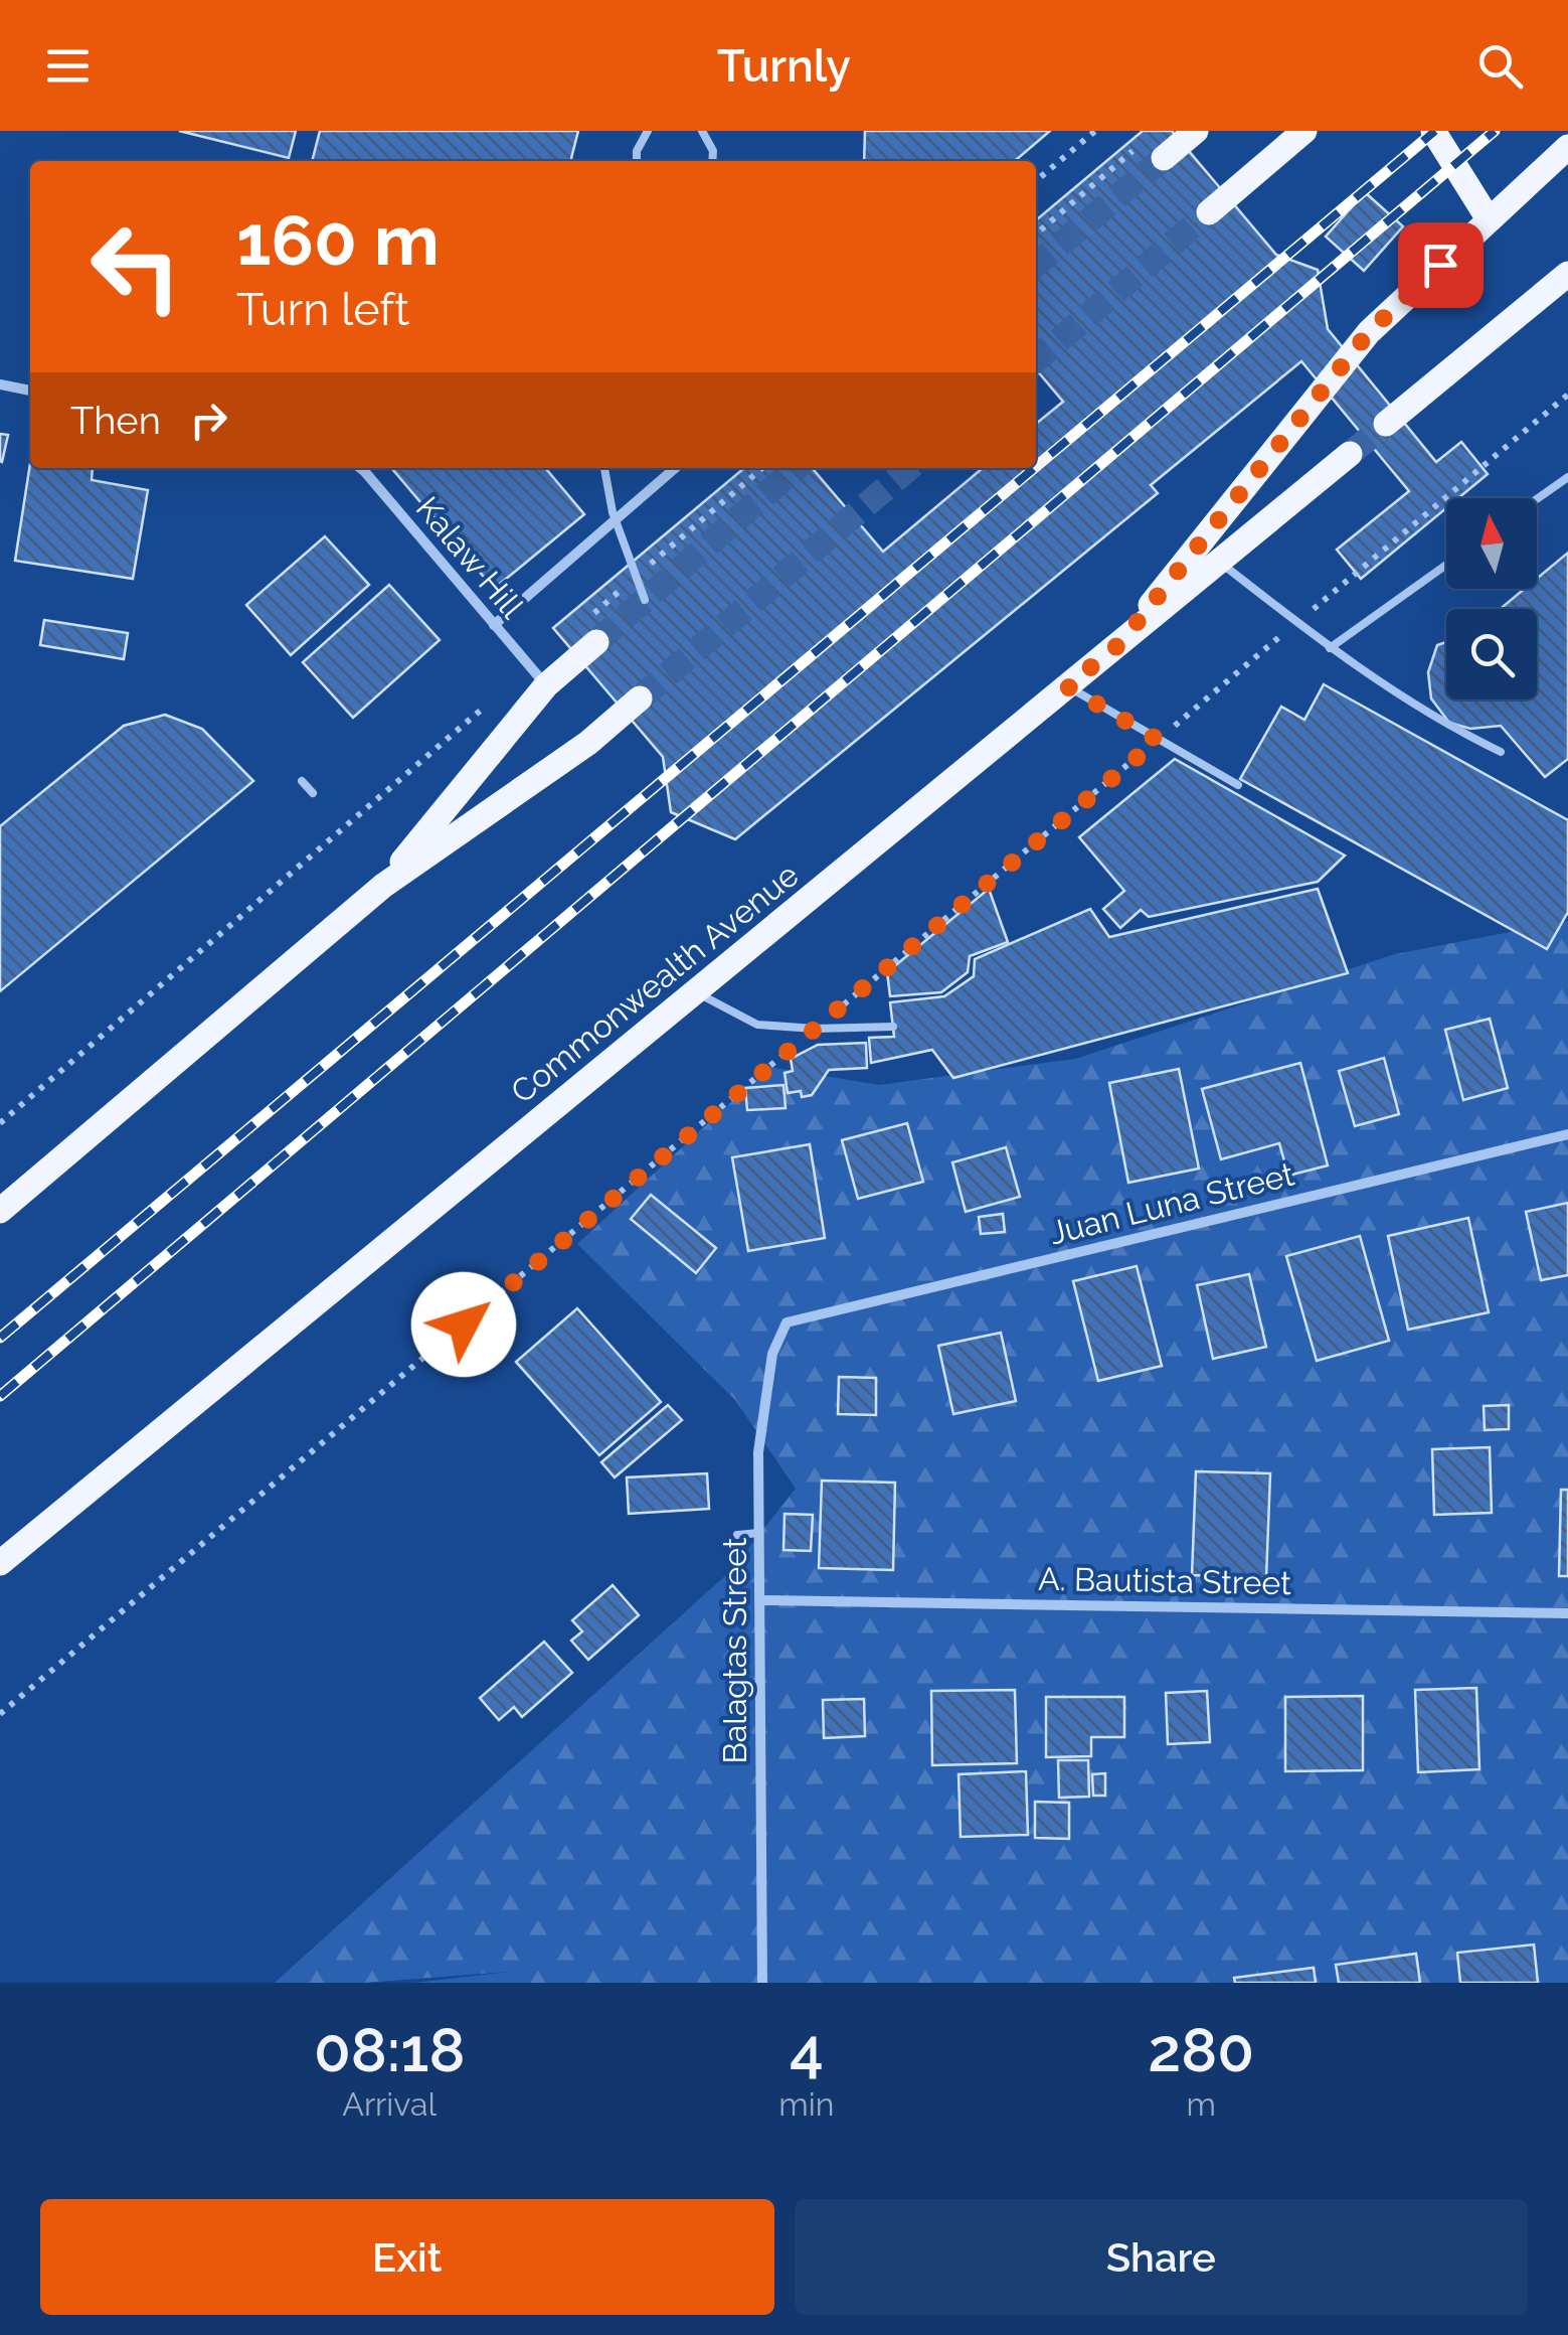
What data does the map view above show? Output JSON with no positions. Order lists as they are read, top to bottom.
{
  "streets": {
    "main road": ["Commonwealth Avenue"],
    "street": [
      "Kalaw Hill",
      "Juan Luna Street",
      "A. Bautista Street",
      "Balagtas Street"
    ]
  },
  "crossings": [
    ["Juan Luna Street", "Balagtas Street"],
    ["A. Bautista Street", "Balagtas Street"]
  ],
  "north": "top",
  "page": {
    "header": "Turnly",
    "turn": ["160 m", "Turn left"],
    "then": "Then",
    "eta": [
      "08:18",
      "Arrival",
      "4",
      "min",
      "280",
      "m"
    ],
    "buttons": ["Exit", "Share"]
  }
}
